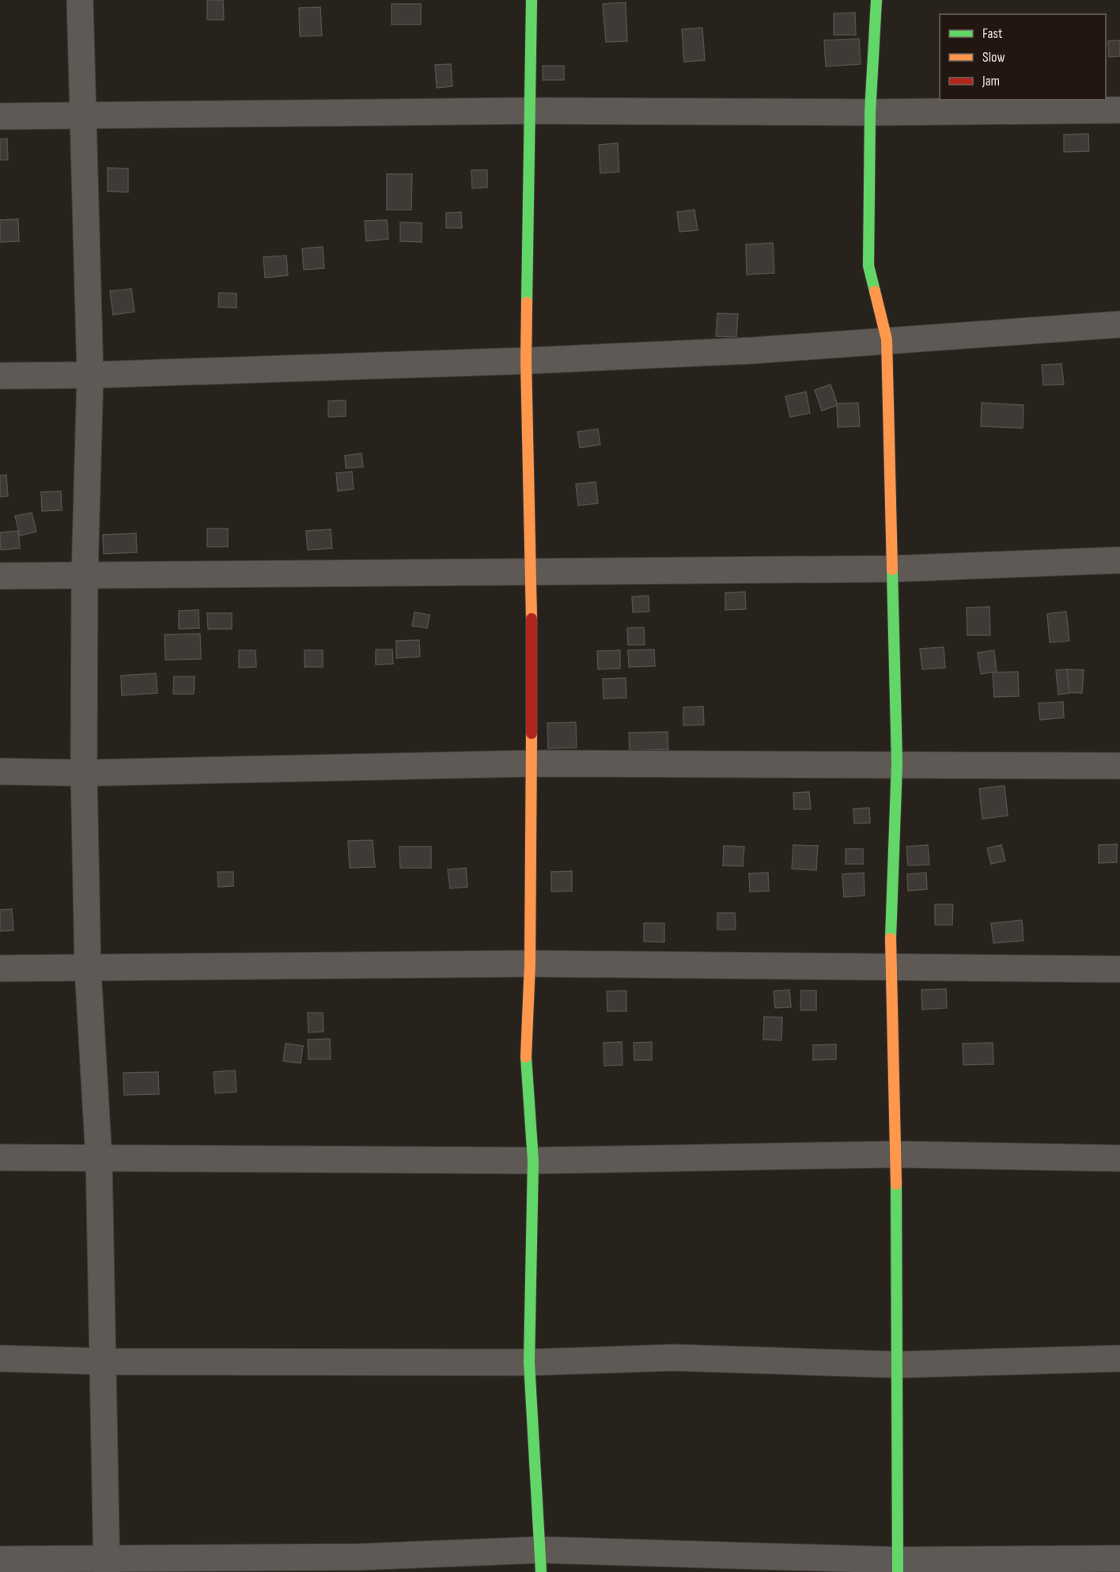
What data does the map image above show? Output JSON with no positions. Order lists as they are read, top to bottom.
{
  "legend": ["Fast", "Slow", "Jam"]
}
